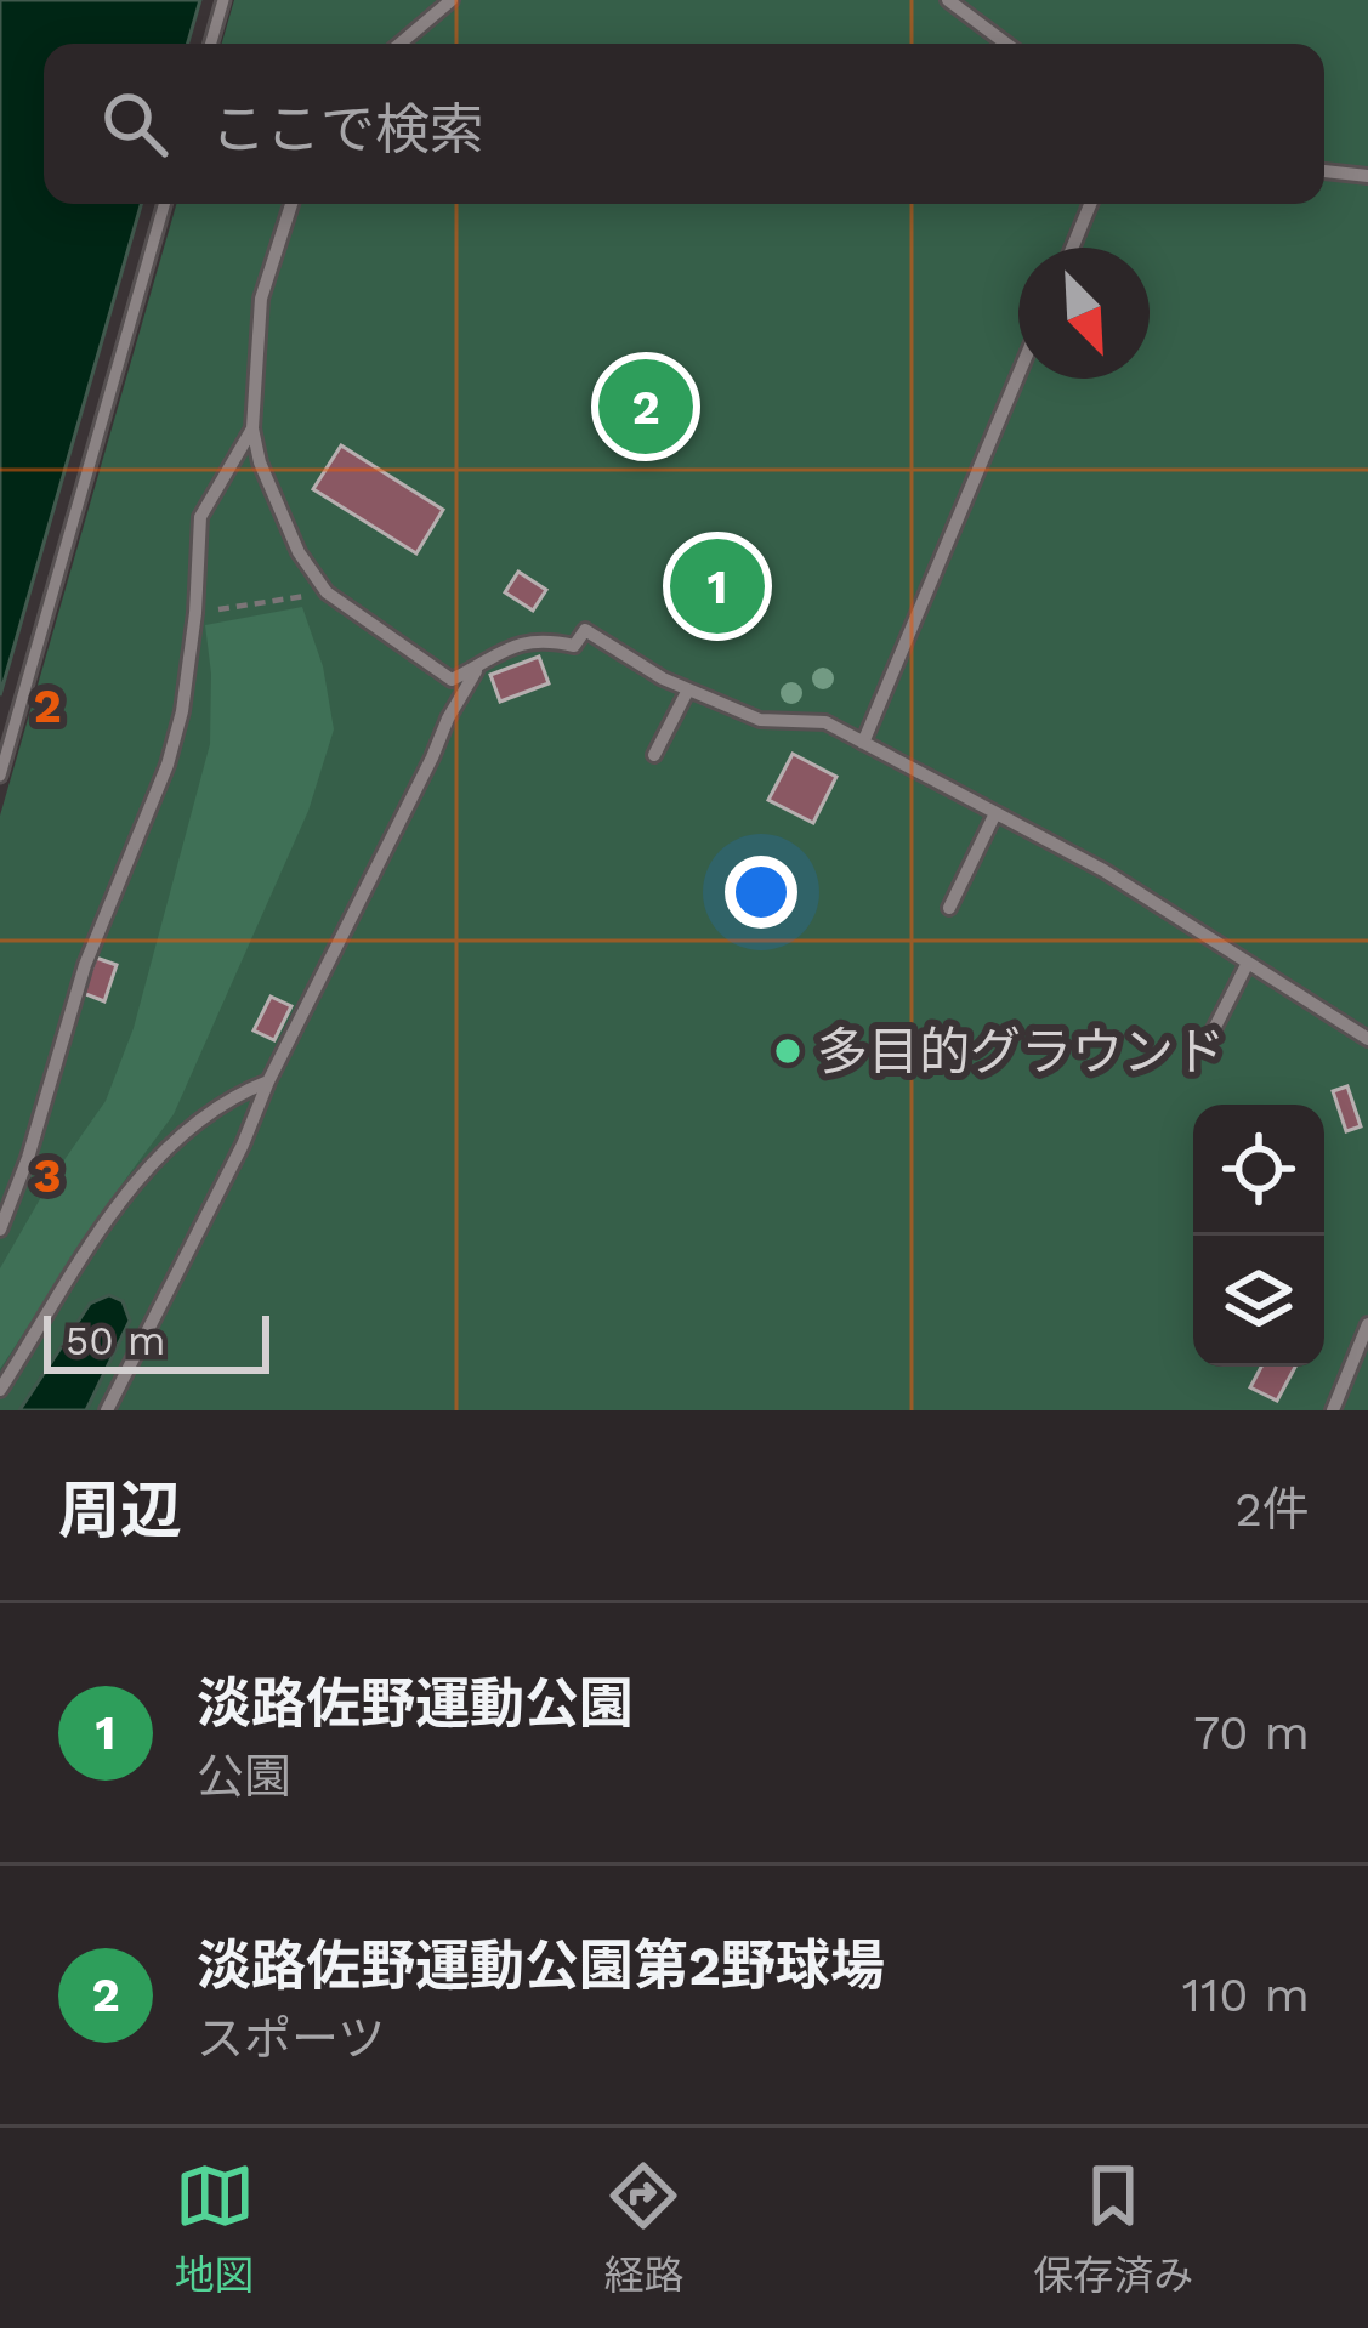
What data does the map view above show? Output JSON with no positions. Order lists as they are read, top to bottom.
{
  "places": ["多目的グラウンド"],
  "scale_bar": "50 m",
  "north": "bottom right",
  "page": {
    "search": "ここで検索",
    "pins": ["2", "1"],
    "scale": "50 m",
    "heading": ["周辺", "2件"],
    "list": [
      {
        "mark": "1",
        "name": "淡路佐野運動公園",
        "note": "公園",
        "value": "70 m"
      },
      {
        "mark": "2",
        "name": "淡路佐野運動公園第2野球場",
        "note": "スポーツ",
        "value": "110 m"
      }
    ],
    "nav": ["地図", "経路", "保存済み"]
  },
  "grid": {
    "rows": ["2", "3"]
  }
}
